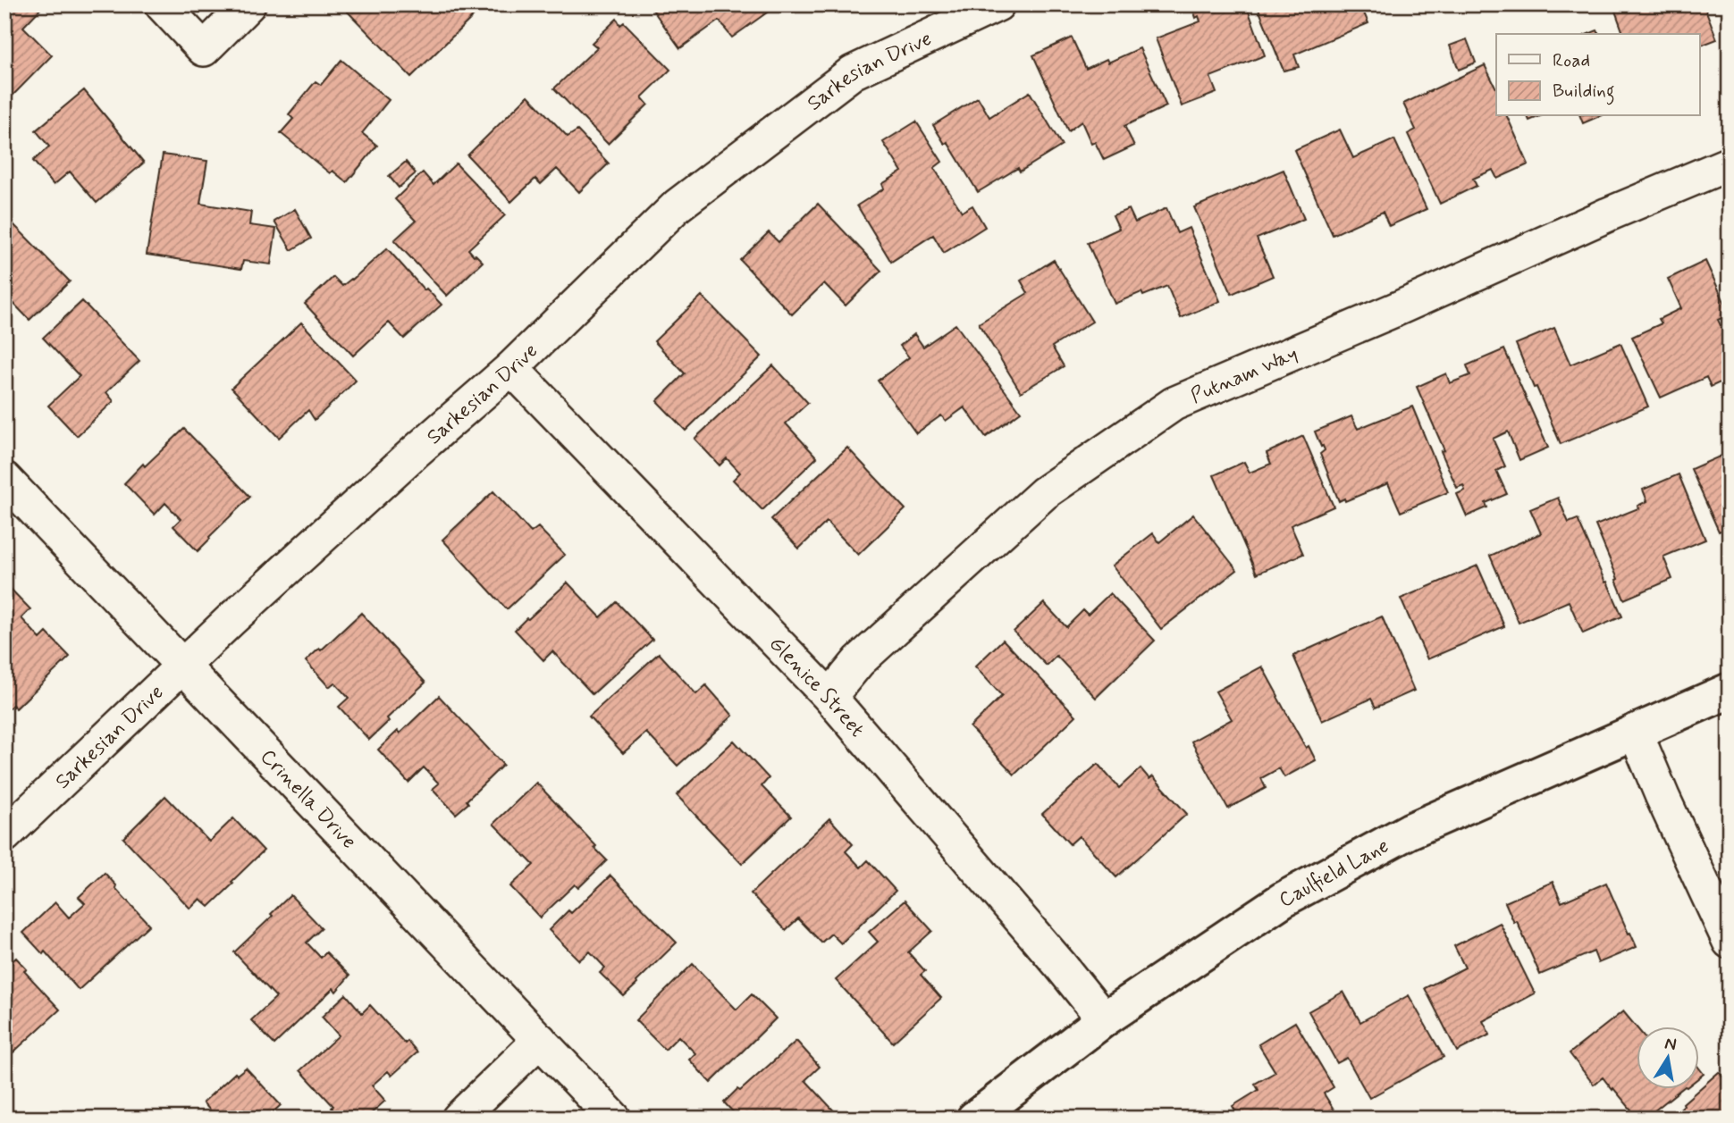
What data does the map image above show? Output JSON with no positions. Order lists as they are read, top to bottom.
{
  "streets": {
    "main road": ["Caulfield Lane"],
    "street": [
      "Sarkesian Drive",
      "Putnam Way",
      "Glenice Street",
      "Crinella Drive"
    ]
  },
  "crossings": [
    ["Sarkesian Drive", "Glenice Street"],
    ["Sarkesian Drive", "Crinella Drive"],
    ["Putnam Way", "Glenice Street"],
    ["Glenice Street", "Caulfield Lane"]
  ],
  "legend": ["Road", "Building"],
  "north": "top"
}
